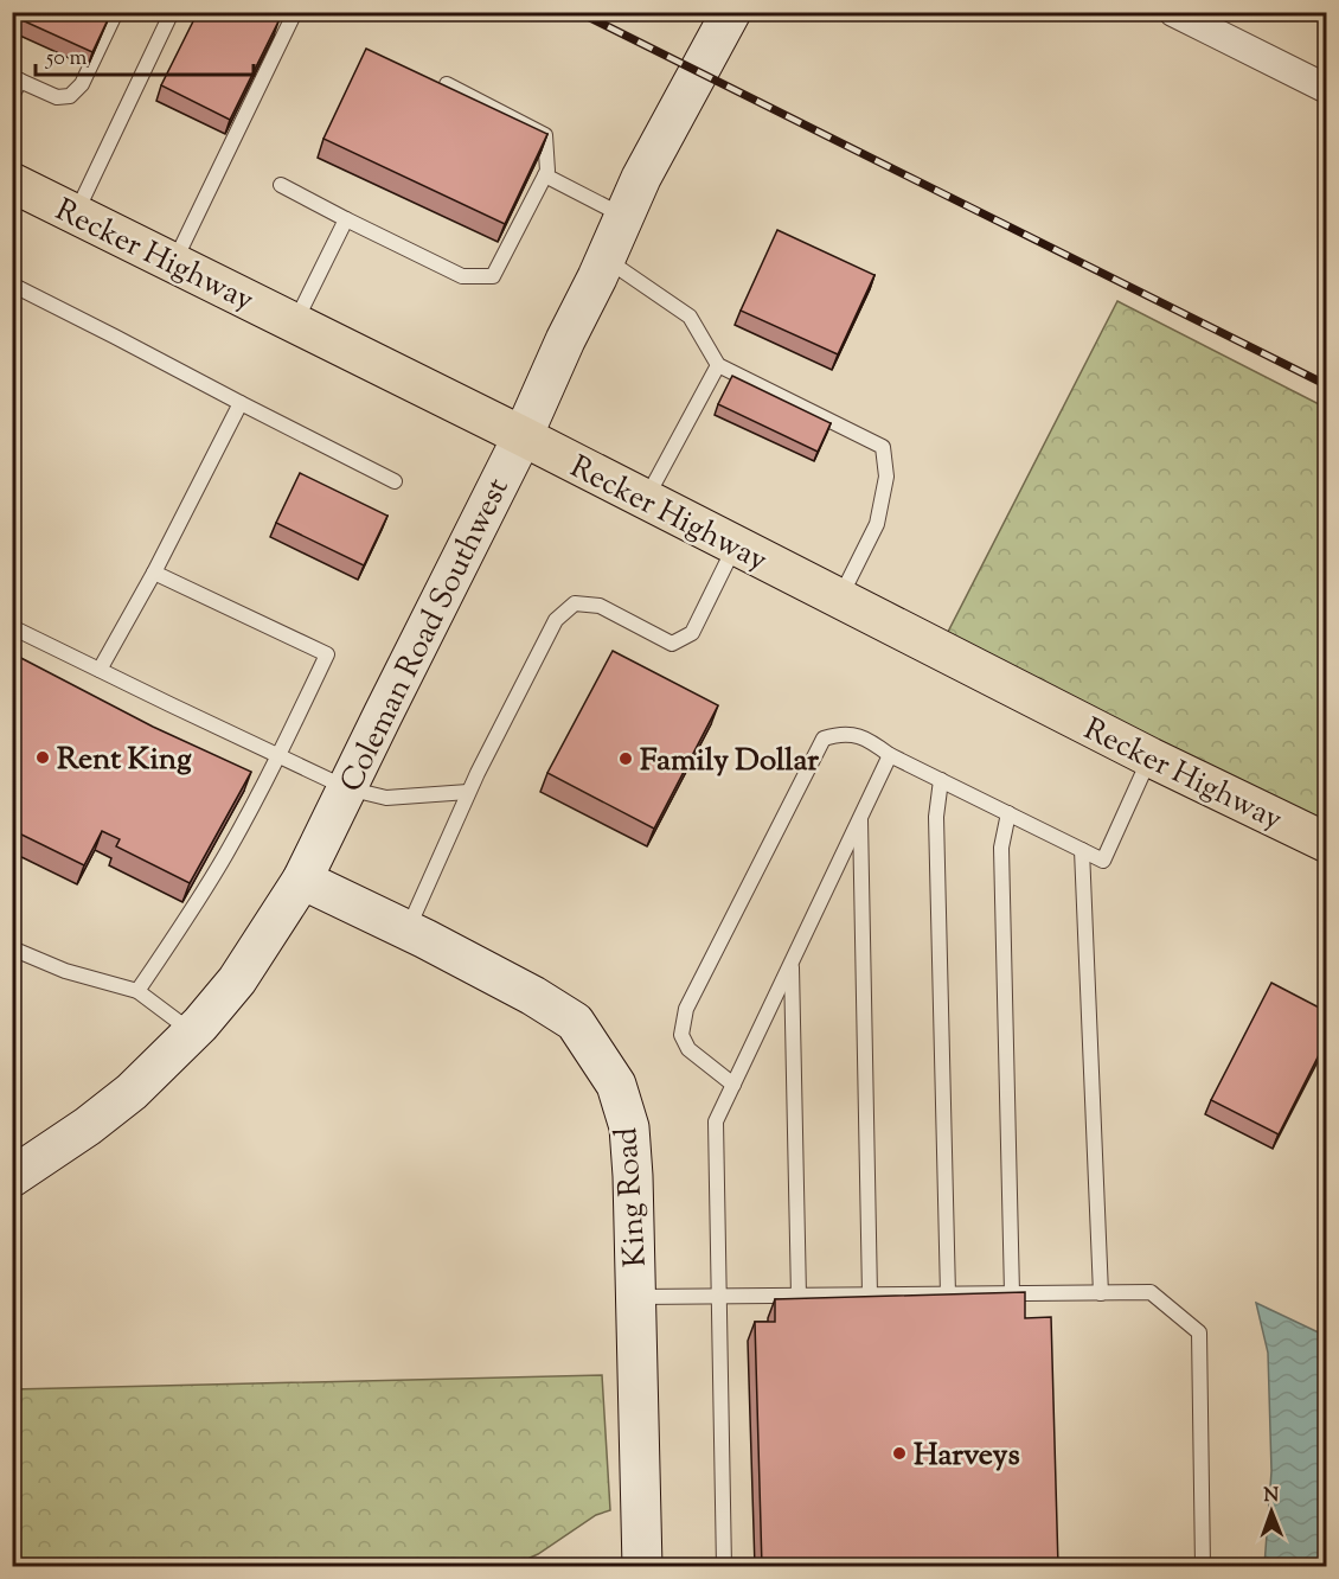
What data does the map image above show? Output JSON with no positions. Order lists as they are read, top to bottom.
{
  "streets": {
    "main road": ["Recker Highway"],
    "street": ["Coleman Road Southwest", "King Road"]
  },
  "crossings": [
    ["Recker Highway", "Coleman Road Southwest"],
    ["Coleman Road Southwest", "King Road"]
  ],
  "places": ["Rent King", "Family Dollar", "Harveys"],
  "scale_bar": "50 m",
  "north": "top"
}
